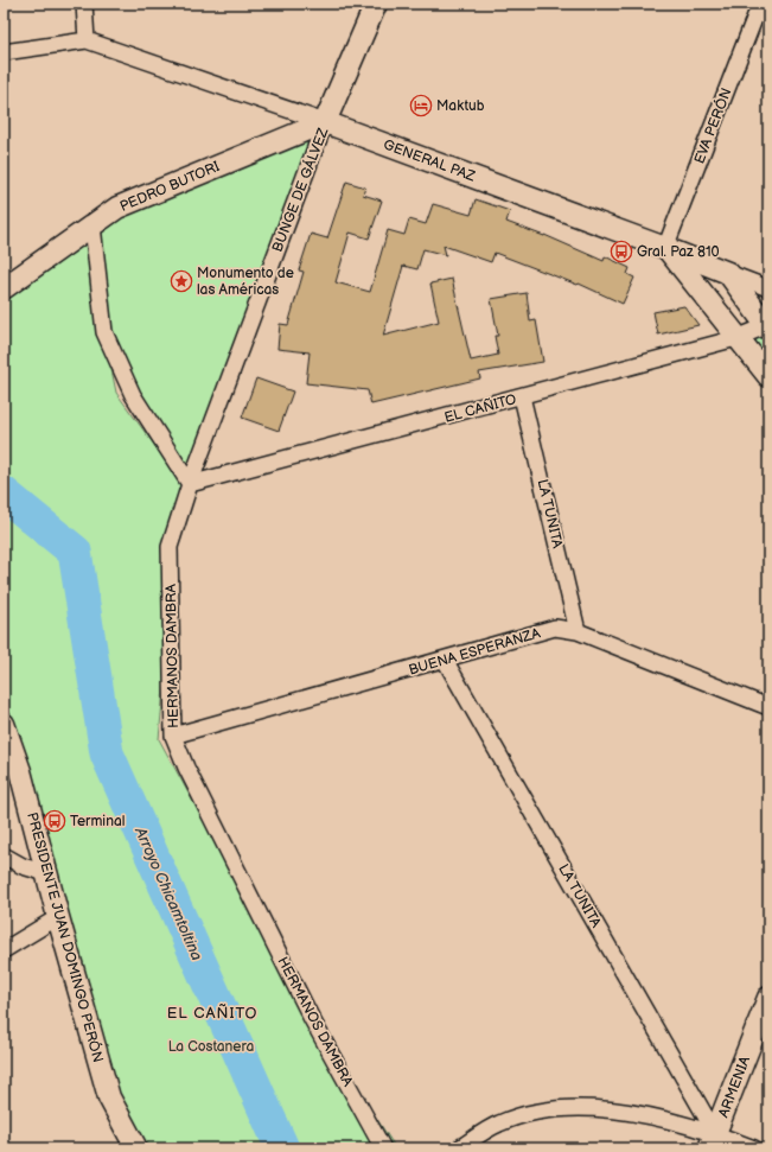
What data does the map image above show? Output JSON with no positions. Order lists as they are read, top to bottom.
{
  "streets": {
    "street": [
      "EVA PERÓN",
      "GENERAL PAZ",
      "PEDRO BUTORI",
      "BUNGE DE GÁLVEZ",
      "EL CAÑITO",
      "LA TUNITA",
      "BUENA ESPERANZA",
      "HERMANOS DAMBRA",
      "PRESIDENTE JUAN DOMINGO PERÓN",
      "ARMENIA"
    ]
  },
  "crossings": [
    ["EVA PERÓN", "GENERAL PAZ"],
    ["GENERAL PAZ", "PEDRO BUTORI"],
    ["GENERAL PAZ", "BUNGE DE GÁLVEZ"],
    ["PEDRO BUTORI", "BUNGE DE GÁLVEZ"],
    ["BUNGE DE GÁLVEZ", "EL CAÑITO"],
    ["BUNGE DE GÁLVEZ", "HERMANOS DAMBRA"],
    ["EL CAÑITO", "LA TUNITA"],
    ["EL CAÑITO", "HERMANOS DAMBRA"],
    ["LA TUNITA", "BUENA ESPERANZA"],
    ["LA TUNITA", "ARMENIA"],
    ["BUENA ESPERANZA", "HERMANOS DAMBRA"]
  ],
  "districts": ["EL CAÑITO"],
  "water": ["Arroyo Chicamtoltina"],
  "parks": ["La Costanera"],
  "places": {
    "hotel": ["Maktub"],
    "bus stop": ["Gral. Paz 810", "Terminal"],
    "place": ["Monumento de las Américas"]
  }
}
